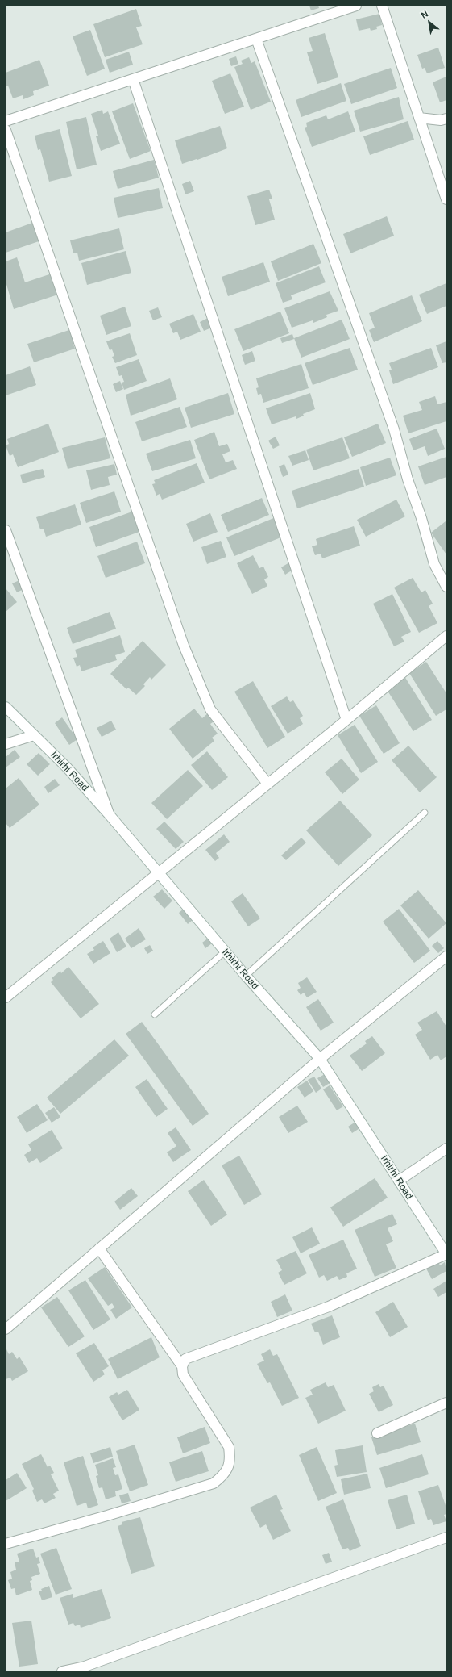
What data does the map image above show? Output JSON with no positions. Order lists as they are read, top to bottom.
{
  "streets": {
    "street": ["Irhirhi Road"]
  },
  "north": "top left"
}
